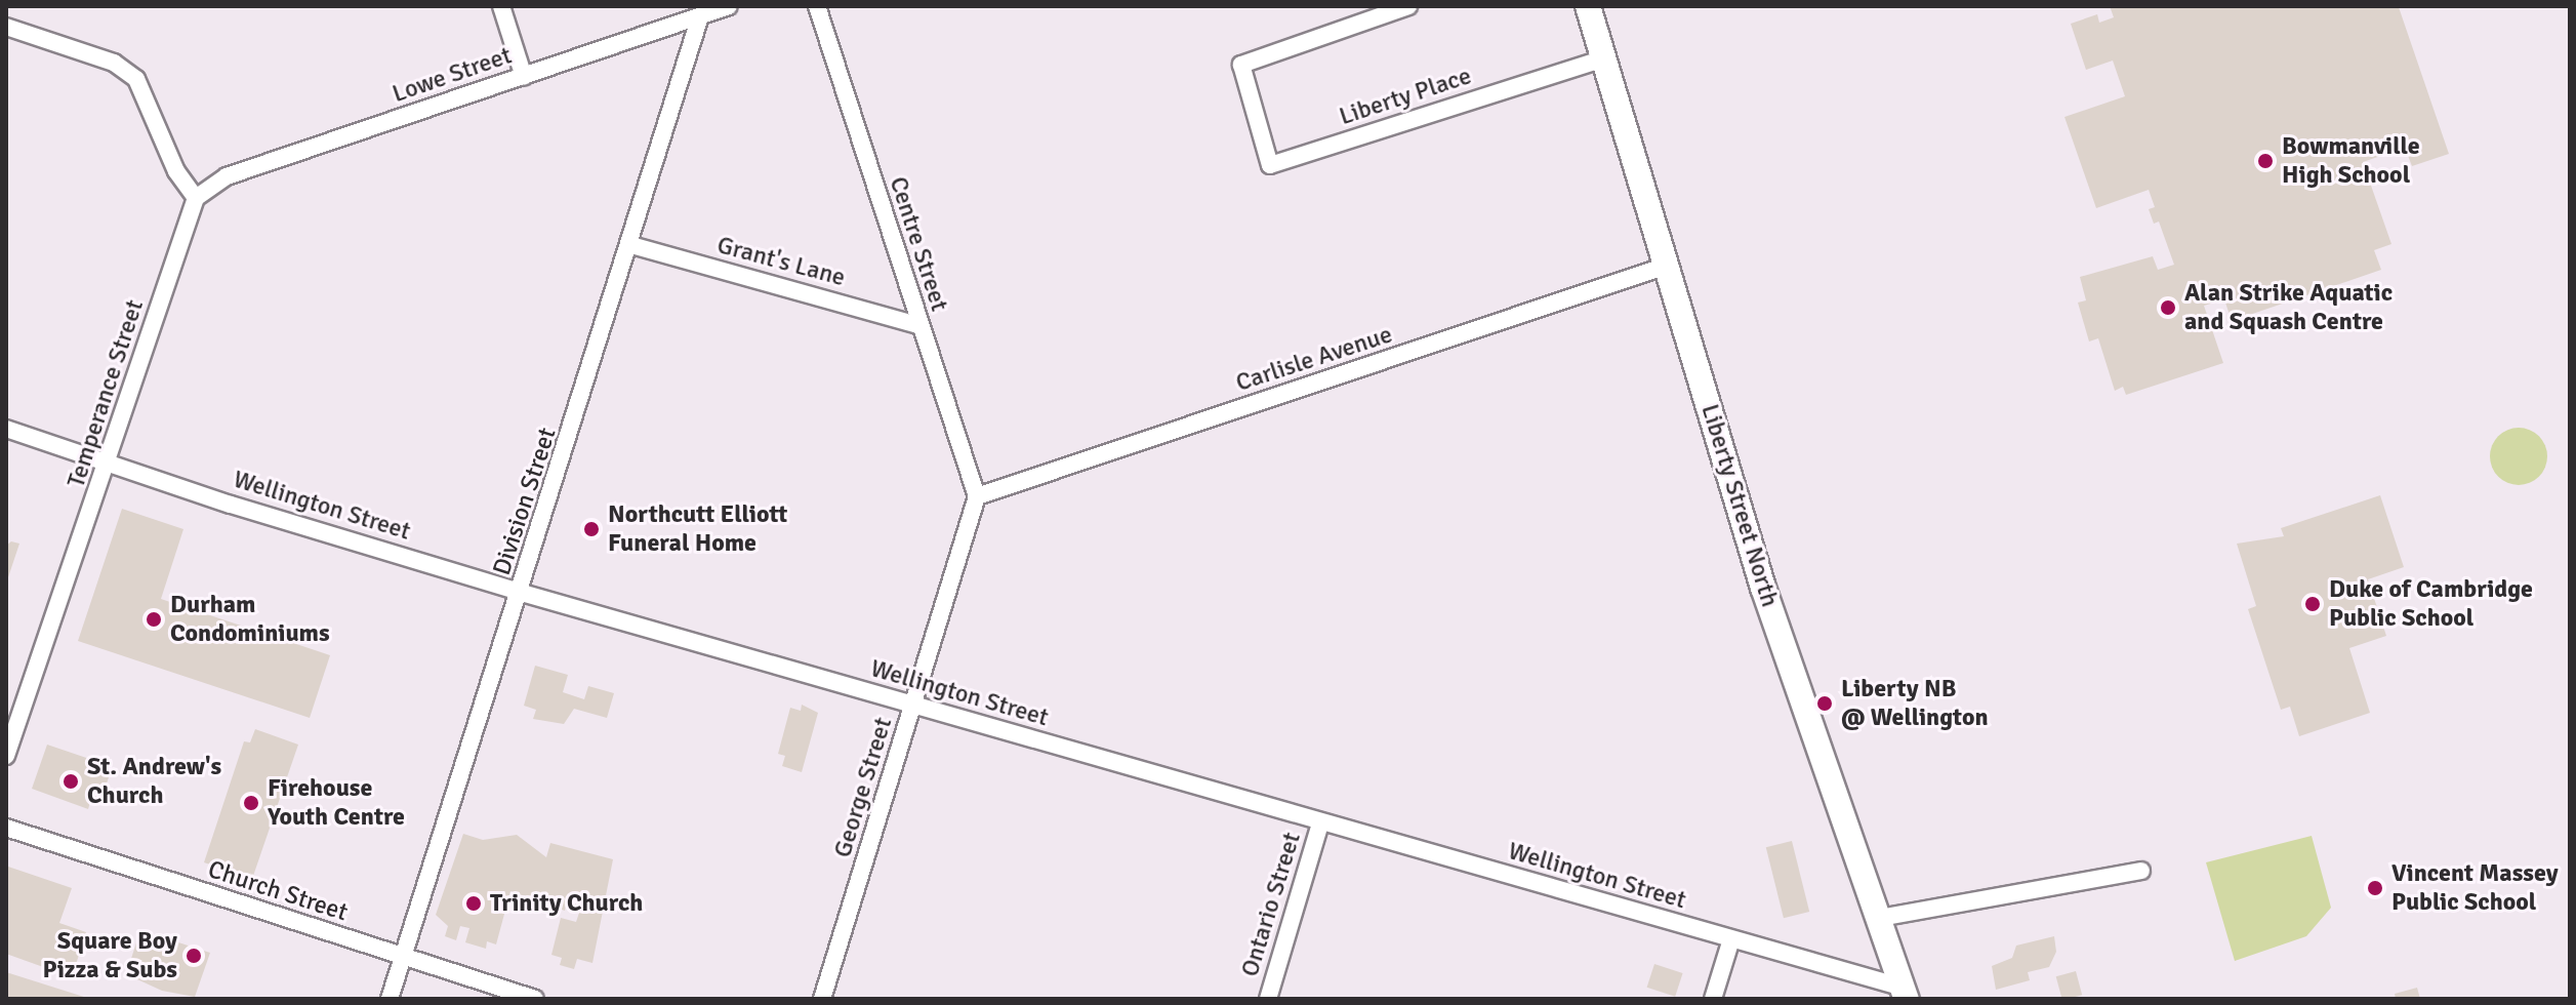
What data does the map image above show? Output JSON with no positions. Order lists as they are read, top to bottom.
{
  "streets": {
    "main road": ["Liberty Street North"],
    "street": [
      "Lowe Street",
      "Liberty Place",
      "Centre Street",
      "Grant's Lane",
      "Carlisle Avenue",
      "Temperance Street",
      "Division Street",
      "Wellington Street",
      "George Street",
      "Church Street",
      "Ontario Street"
    ]
  },
  "crossings": [
    ["Lowe Street", "Temperance Street"],
    ["Lowe Street", "Division Street"],
    ["Liberty Place", "Liberty Street North"],
    ["Centre Street", "Grant's Lane"],
    ["Centre Street", "Carlisle Avenue"],
    ["Centre Street", "George Street"],
    ["Grant's Lane", "Division Street"],
    ["Carlisle Avenue", "Liberty Street North"],
    ["Carlisle Avenue", "George Street"],
    ["Temperance Street", "Wellington Street"],
    ["Division Street", "Wellington Street"],
    ["Division Street", "Church Street"],
    ["Wellington Street", "Liberty Street North"],
    ["Wellington Street", "George Street"],
    ["Wellington Street", "Ontario Street"]
  ],
  "places": [
    "Bowmanville High School",
    "Alan Strike Aquatic and Squash Centre",
    "Northcutt Elliott Funeral Home",
    "Duke of Cambridge Public School",
    "Durham Condominiums",
    "Liberty NB @ Wellington",
    "St. Andrew's Church",
    "Firehouse Youth Centre",
    "Vincent Massey Public School",
    "Trinity Church",
    "Square Boy Pizza & Subs"
  ]
}
